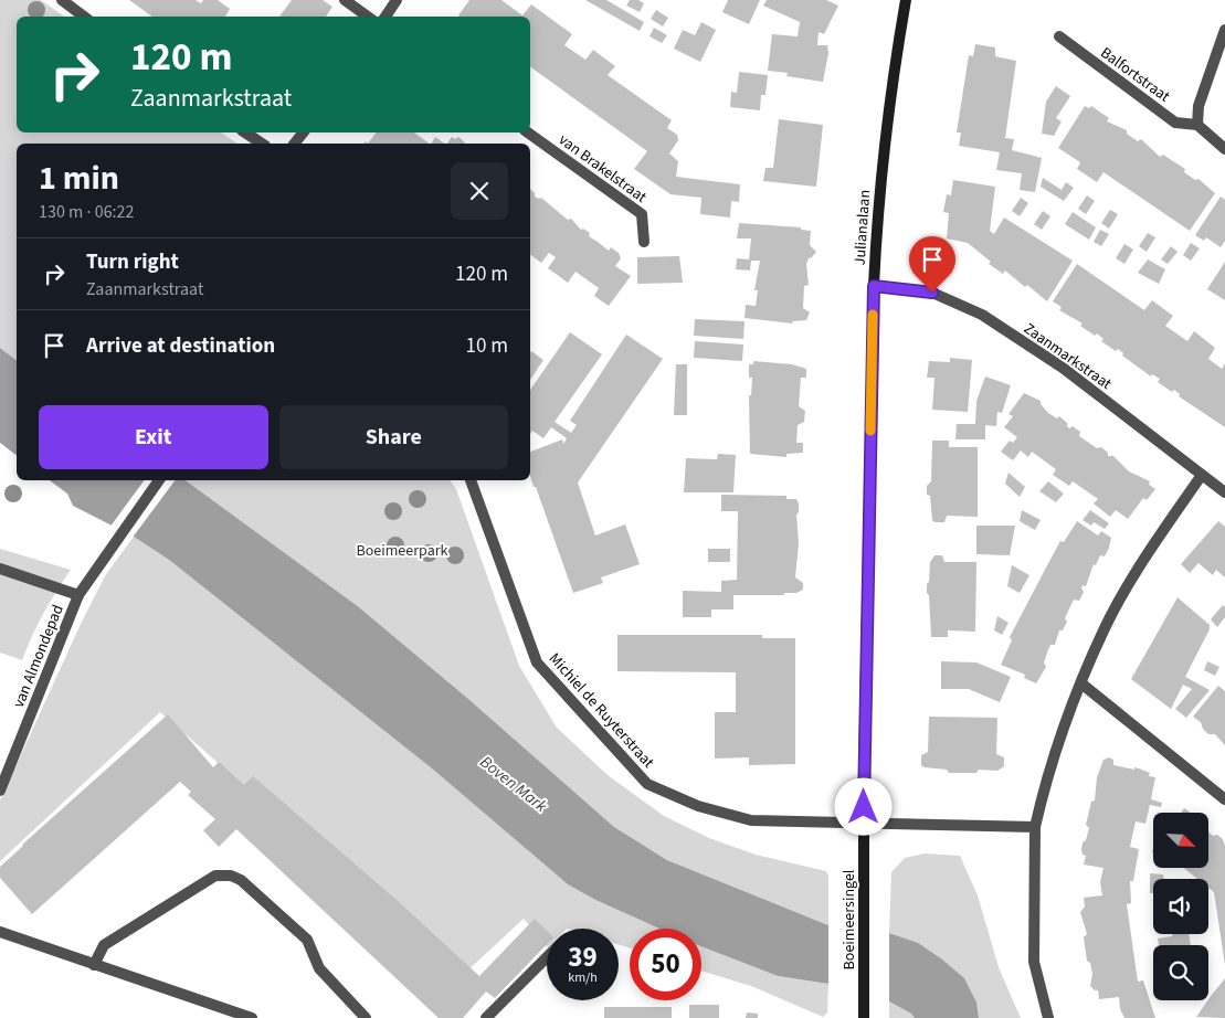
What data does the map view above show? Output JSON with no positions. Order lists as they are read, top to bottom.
{
  "streets": {
    "main road": ["Julianalaan", "Boeimeersingel"],
    "street": [
      "Balfortstraat",
      "van Brakelstraat",
      "Zaanmarkstraat",
      "van Almondepad",
      "Michiel de Ruyterstraat"
    ]
  },
  "crossings": [
    ["Julianalaan", "Zaanmarkstraat"],
    ["Julianalaan", "Michiel de Ruyterstraat"],
    ["Julianalaan", "Boeimeersingel"],
    ["Michiel de Ruyterstraat", "Boeimeersingel"]
  ],
  "water": ["Boven Mark"],
  "parks": ["Boeimeerpark"],
  "north": "bottom right",
  "page": {
    "turn": ["120 m", "Zaanmarkstraat"],
    "heading": ["1 min", "130 m · 06:22"],
    "list": [
      {
        "name": "Turn right",
        "note": "Zaanmarkstraat",
        "value": "120 m"
      },
      {
        "name": "Arrive at destination",
        "value": "10 m"
      }
    ],
    "buttons": ["Exit", "Share"],
    "speed": "39 km/h",
    "limit": "50"
  }
}
